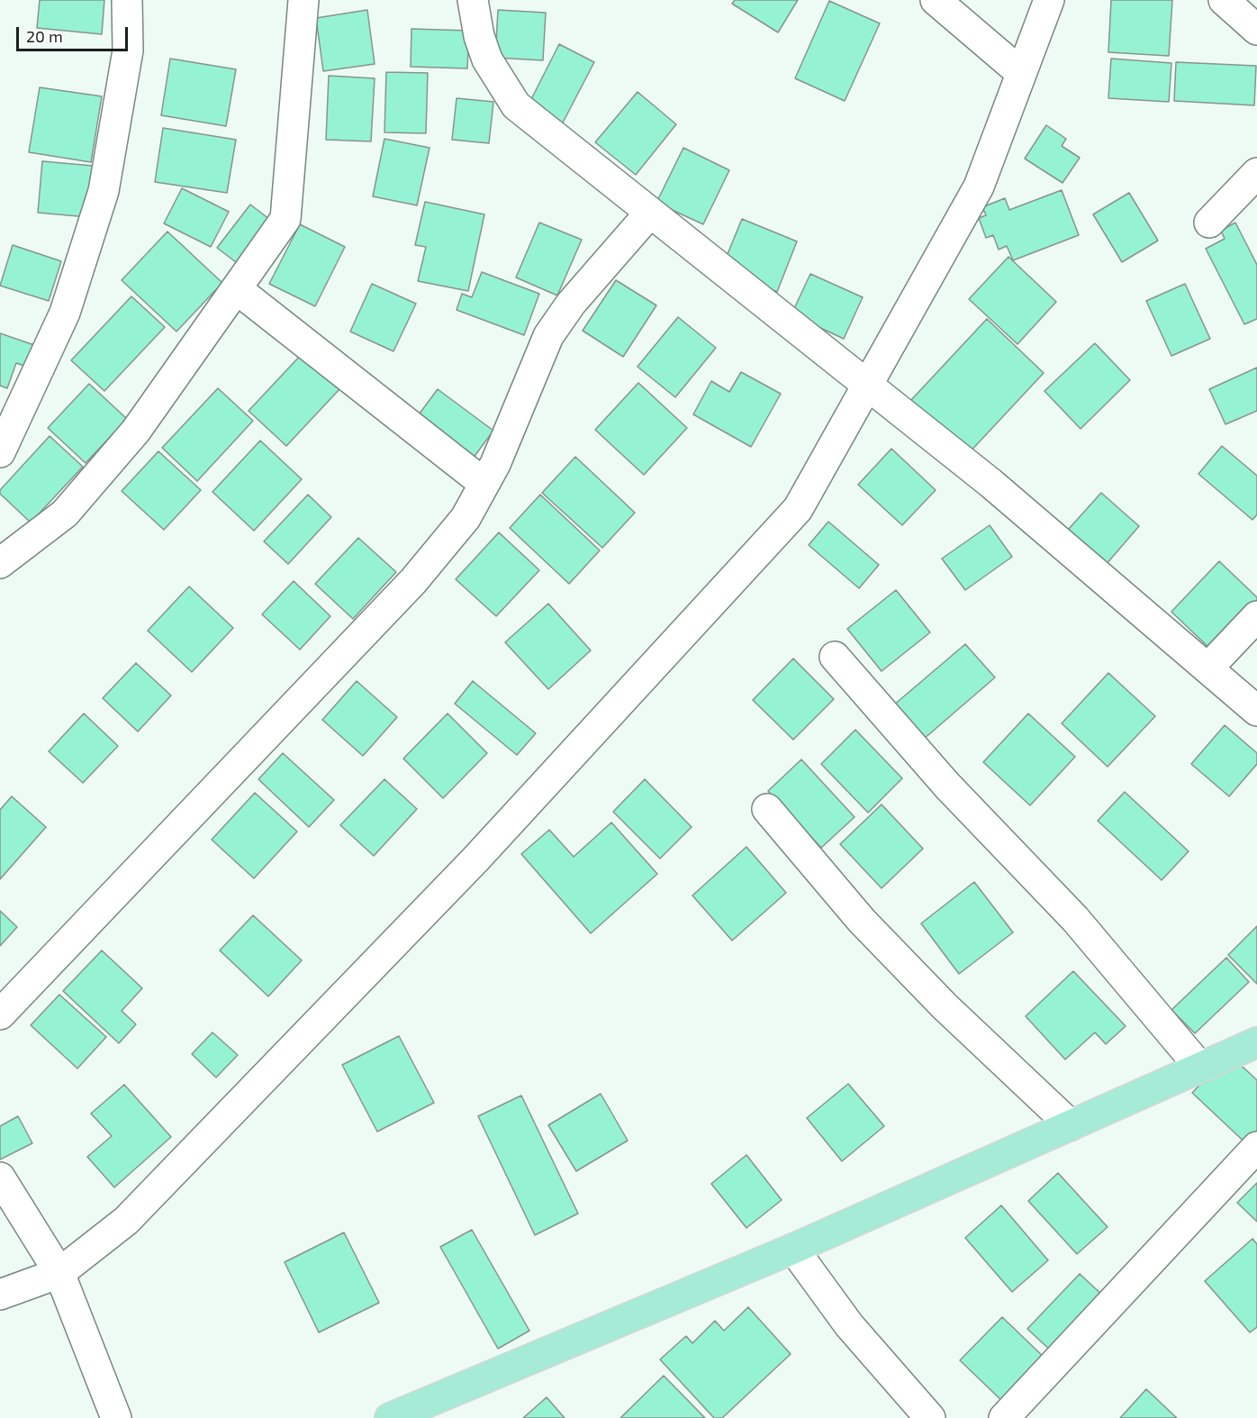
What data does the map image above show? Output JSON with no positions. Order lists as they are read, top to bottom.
{
  "scale_bar": "20 m"
}
